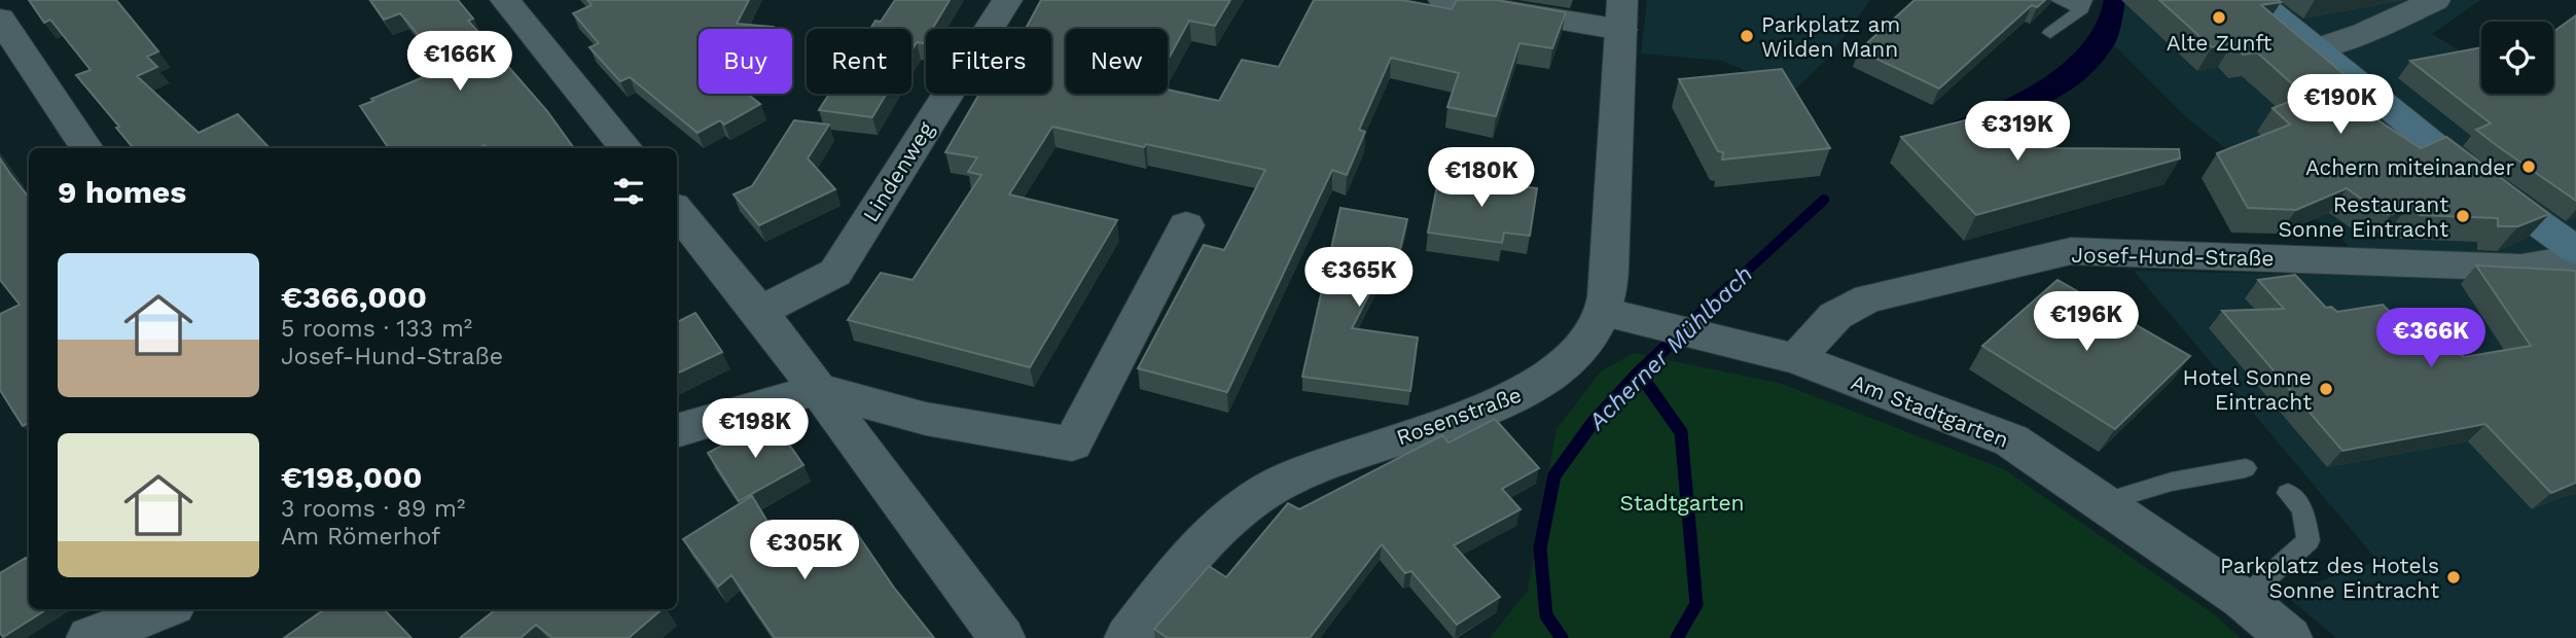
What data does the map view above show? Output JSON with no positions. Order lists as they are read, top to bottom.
{
  "streets": {
    "street": [
      "Lindenweg",
      "Josef-Hund-Straße",
      "Am Stadtgarten",
      "Rosenstraße"
    ]
  },
  "crossings": [
    ["Josef-Hund-Straße", "Am Stadtgarten"],
    ["Am Stadtgarten", "Rosenstraße"]
  ],
  "water": ["Acherner Mühlbach"],
  "parks": ["Stadtgarten"],
  "places": [
    "Alte Zunft",
    "Parkplatz am Wilden Mann",
    "Achern miteinander",
    "Restaurant Sonne Eintracht",
    "Hotel Sonne Eintracht",
    "Parkplatz des Hotels Sonne Eintracht"
  ],
  "page": {
    "chip": [
      "Buy",
      "Rent",
      "Filters",
      "New"
    ],
    "price": [
      "€166K",
      "€190K",
      "€319K",
      "€180K",
      "€365K",
      "€196K",
      "€366K",
      "€198K",
      "€305K"
    ],
    "heading": "9 homes",
    "list": [
      {
        "name": "€366,000",
        "note": "5 rooms · 133 m² · Josef-Hund-Straße"
      },
      {
        "name": "€198,000",
        "note": "3 rooms · 89 m² · Am Römerhof"
      }
    ]
  }
}
